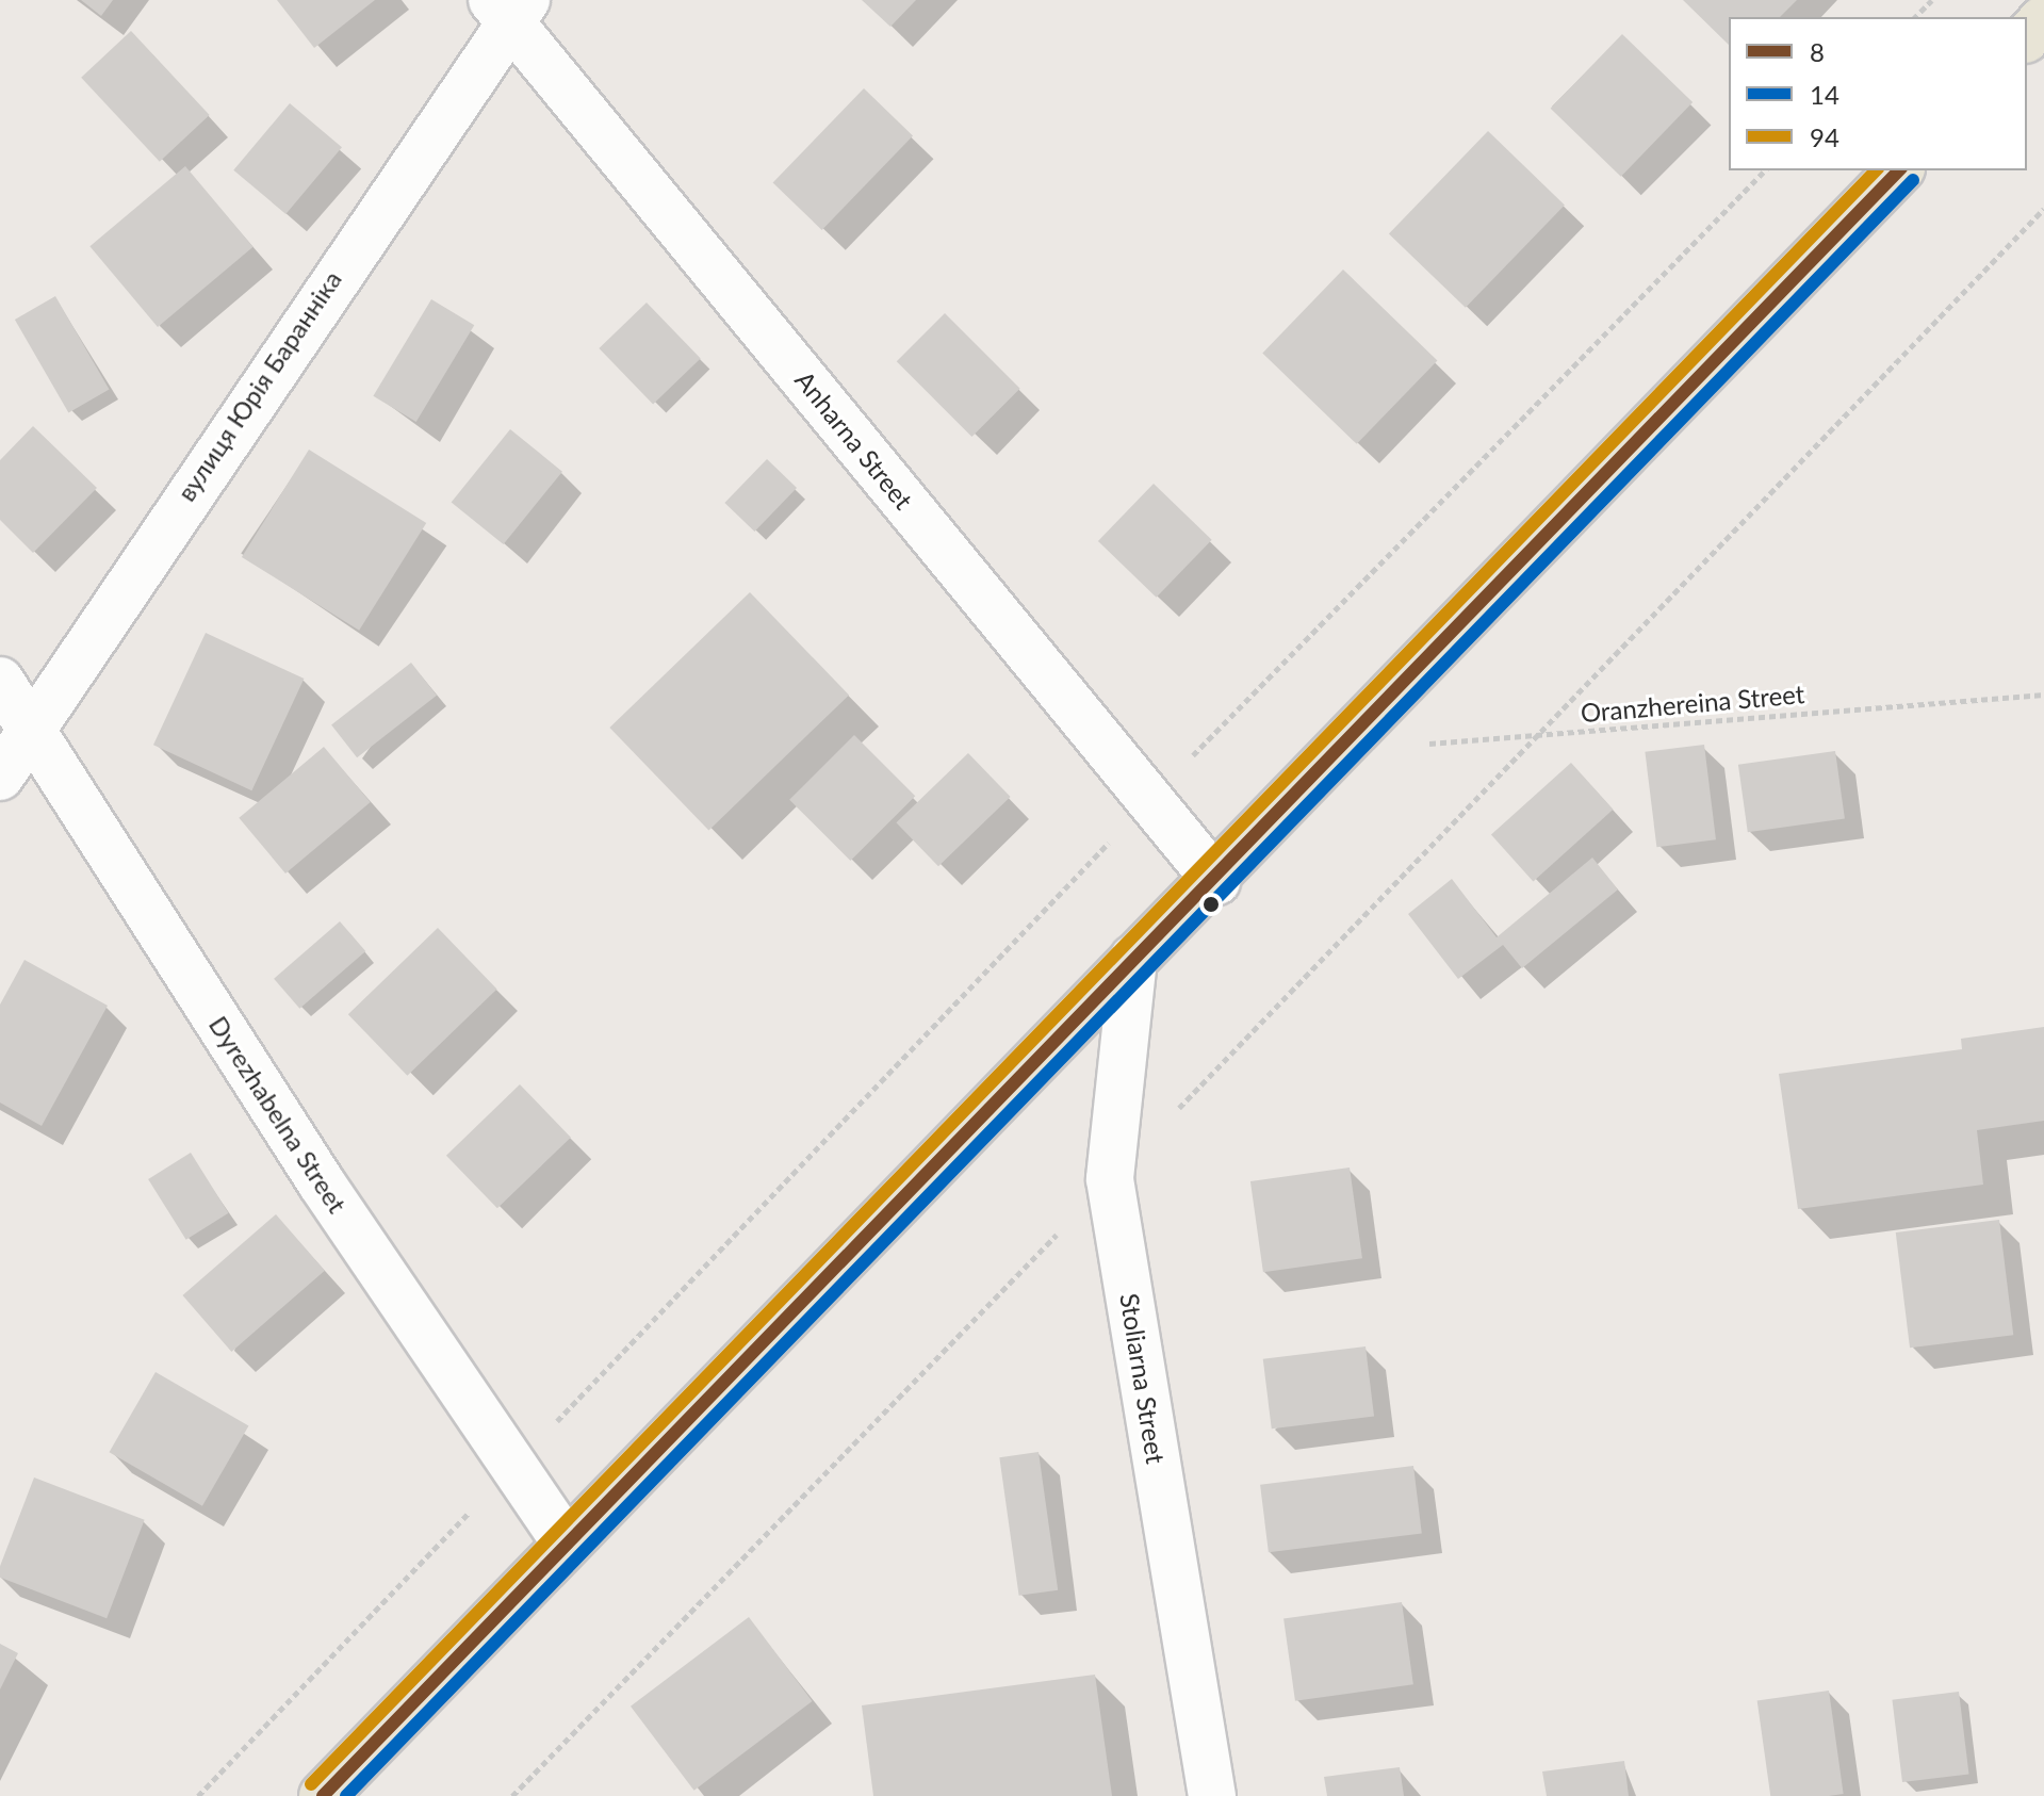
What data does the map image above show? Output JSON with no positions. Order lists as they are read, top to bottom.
{
  "streets": {
    "street": [
      "вулиця Юрія Баранніка",
      "Anharna Street",
      "Dyrezhabelna Street",
      "Stoliarna Street"
    ],
    "path": ["Oranzhereina Street"]
  },
  "crossings": [
    ["вулиця Юрія Баранніка", "Anharna Street"],
    ["вулиця Юрія Баранніка", "Dyrezhabelna Street"]
  ],
  "lines": ["transit line 8", "transit line 94", "transit line 14"],
  "legend": ["8", "14", "94"]
}
